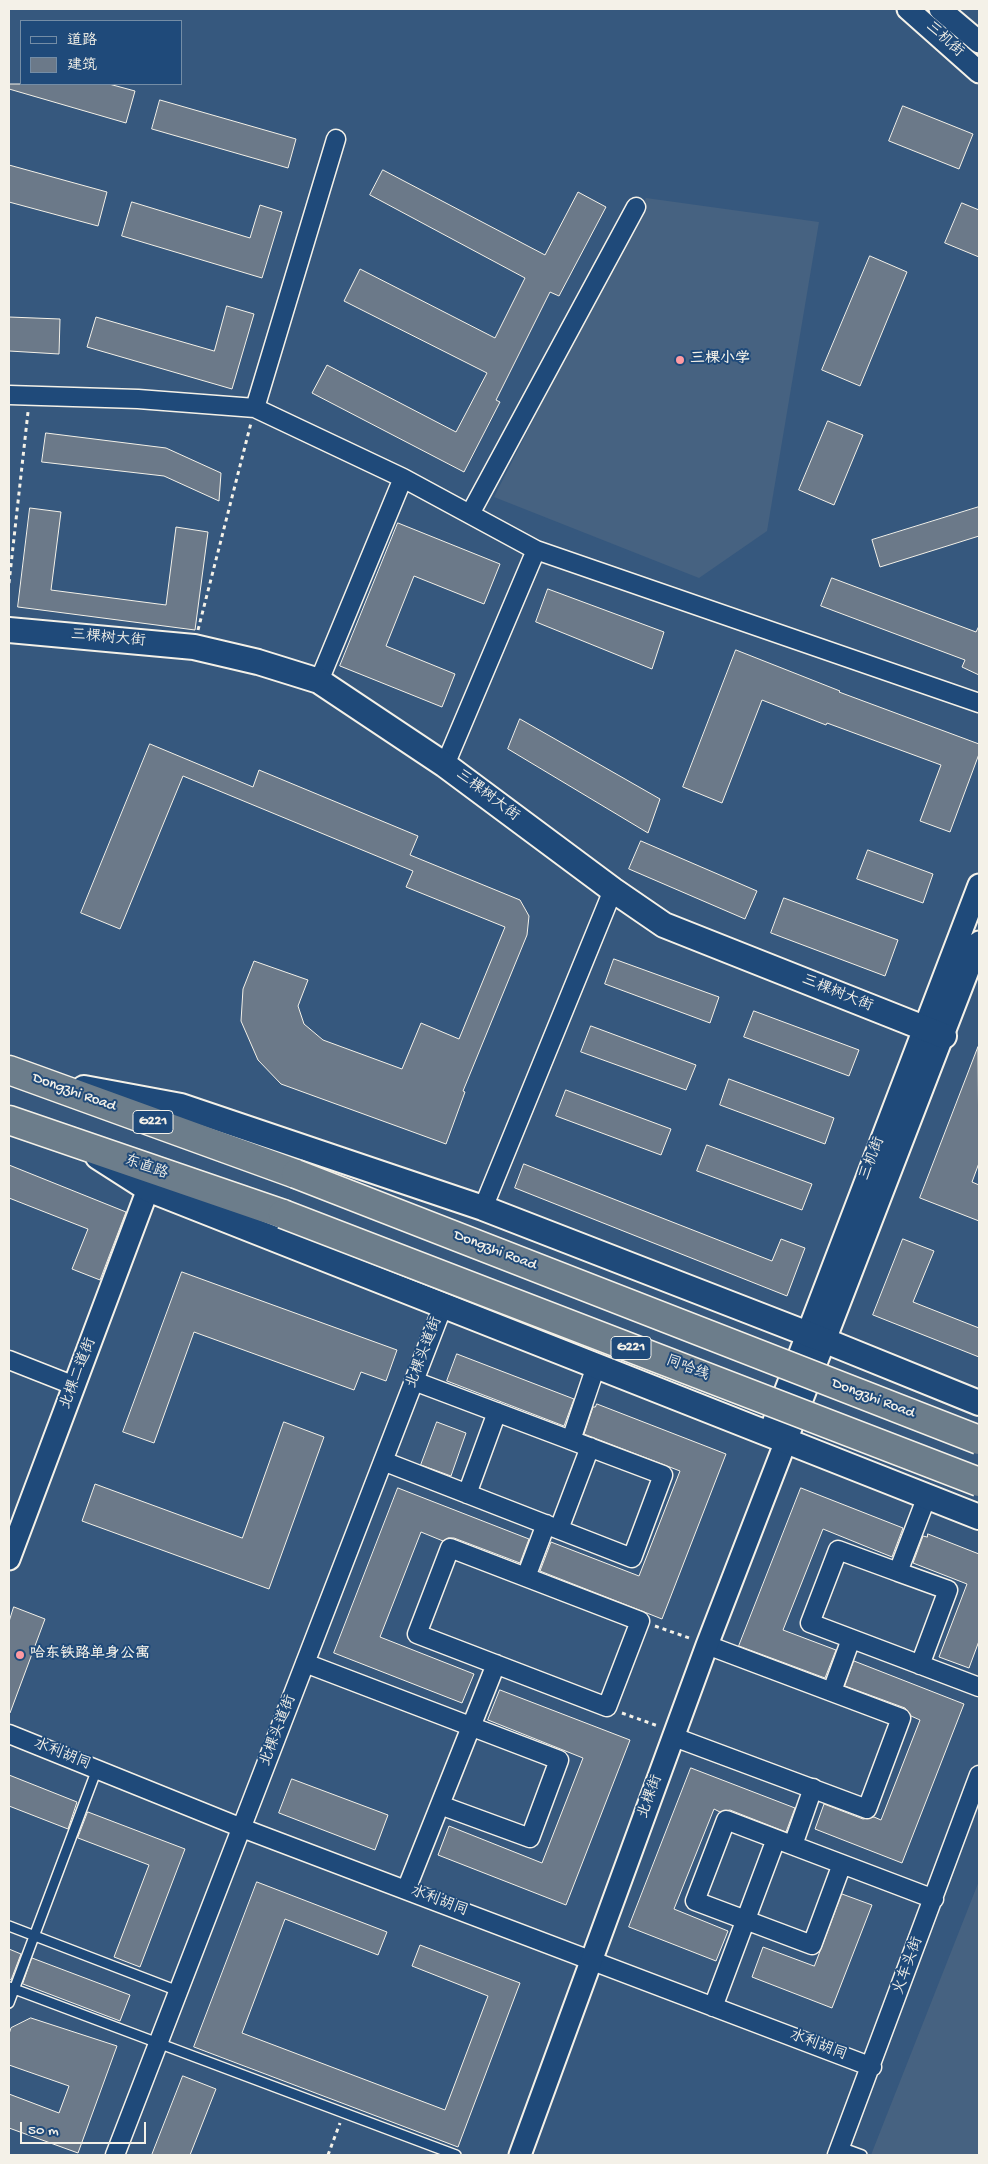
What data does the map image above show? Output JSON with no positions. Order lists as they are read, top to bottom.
{
  "streets": {
    "highway": [
      "Dongzhi Road",
      "G221",
      "东直路",
      "同哈线"
    ],
    "main road": ["三棵树大街"],
    "street": [
      "三机街",
      "北棵头道街",
      "北棵二道街",
      "水利胡同",
      "北棵街",
      "火车头街"
    ]
  },
  "crossings": [
    ["三机街", "三棵树大街"],
    ["三机街", "北棵街"],
    ["东直路", "同哈线"],
    ["北棵头道街", "水利胡同"],
    ["水利胡同", "北棵街"],
    ["水利胡同", "火车头街"]
  ],
  "places": ["三棵小学", "哈东铁路单身公寓"],
  "legend": ["道路", "建筑"],
  "scale_bar": "50 m"
}
